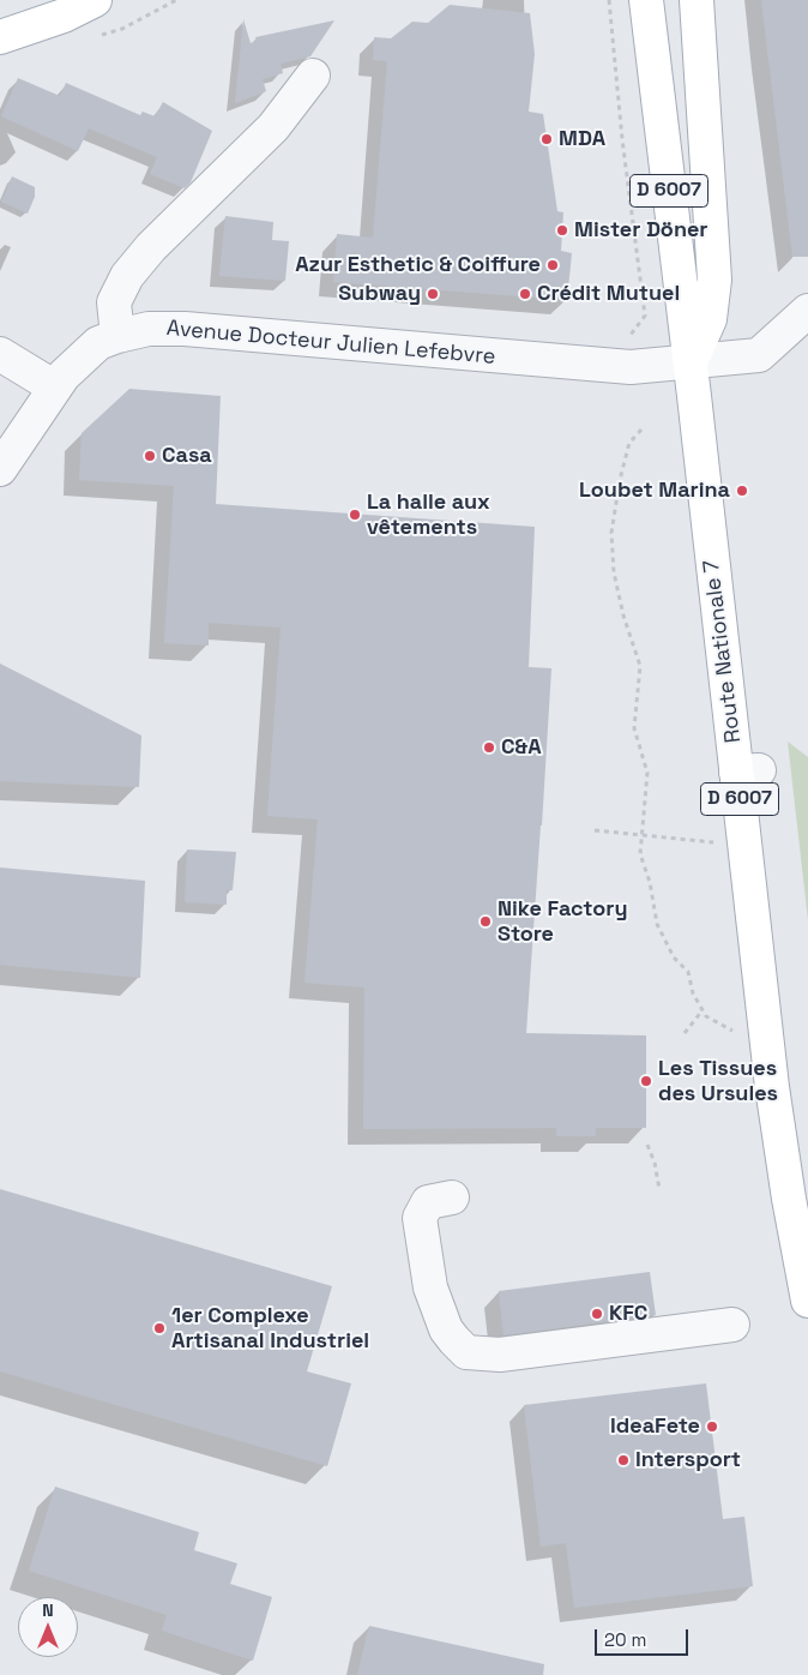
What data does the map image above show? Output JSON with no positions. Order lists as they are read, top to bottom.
{
  "streets": {
    "main road": ["D 6007", "Route Nationale 7"],
    "street": ["Avenue Docteur Julien Lefebvre"]
  },
  "crossings": [
    ["Avenue Docteur Julien Lefebvre", "Route Nationale 7"]
  ],
  "places": [
    "MDA",
    "Mister Döner",
    "Azur Esthetic & Coiffure",
    "Subway",
    "Crédit Mutuel",
    "Casa",
    "Loubet Marina",
    "La halle aux vêtements",
    "C&A",
    "Nike Factory Store",
    "Les Tissues des Ursules",
    "KFC",
    "1er Complexe Artisanal Industriel",
    "IdeaFete",
    "Intersport"
  ],
  "scale_bar": "20 m",
  "north": "top"
}
